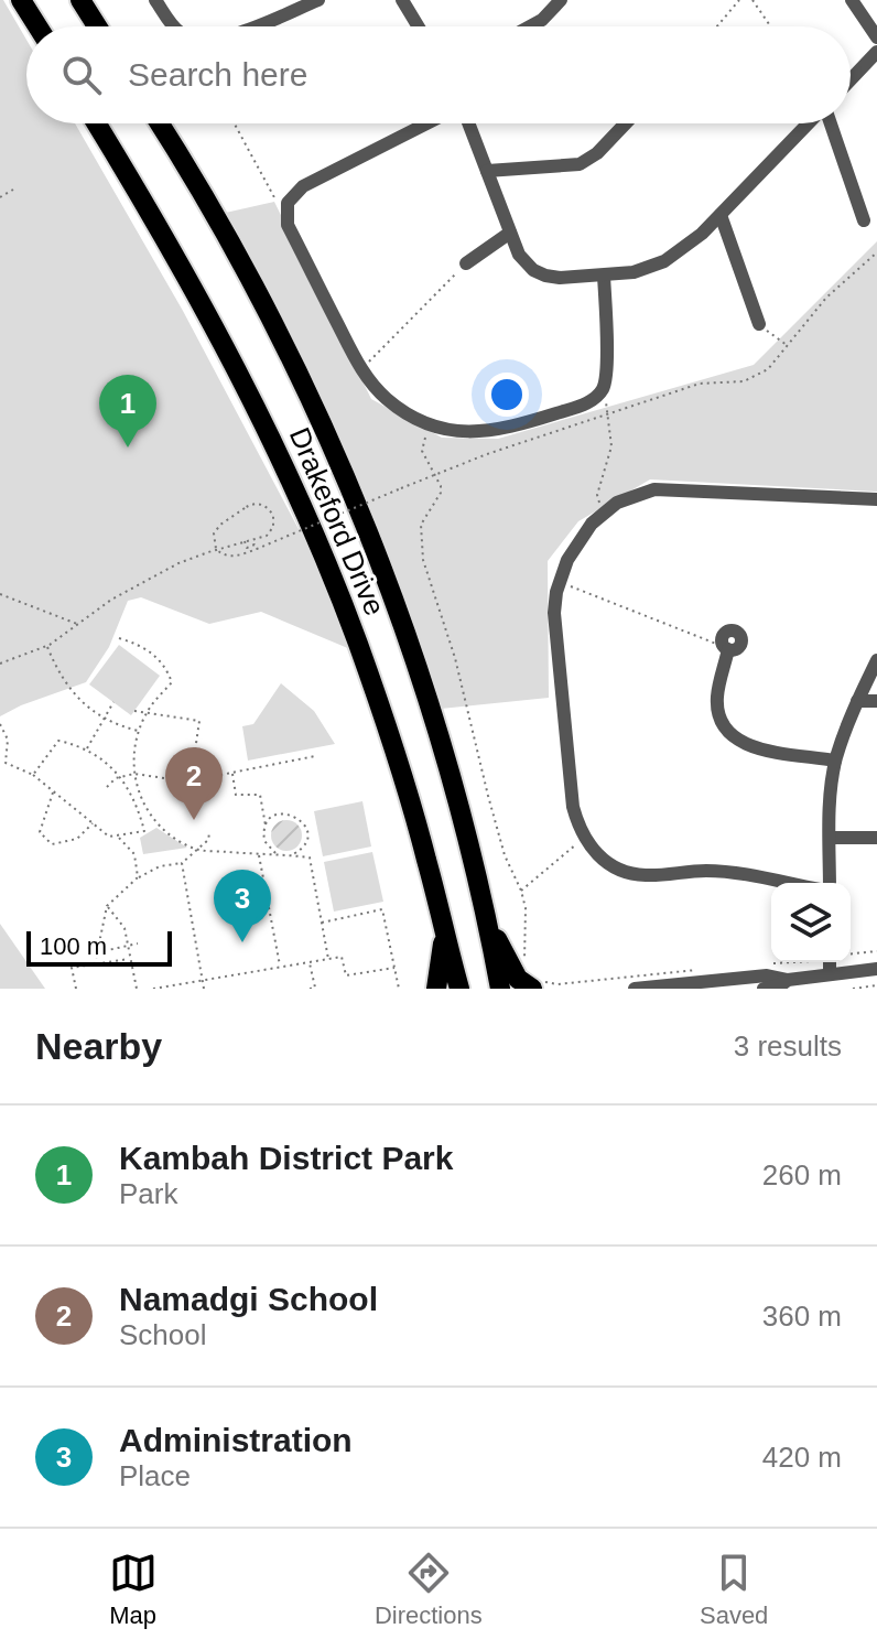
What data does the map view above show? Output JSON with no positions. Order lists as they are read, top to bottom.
{
  "streets": {
    "highway": ["Drakeford Drive"]
  },
  "scale_bar": "100 m",
  "page": {
    "search": "Search here",
    "pins": ["1", "2", "3"],
    "scale": "100 m",
    "heading": ["Nearby", "3 results"],
    "list": [
      {
        "mark": "1",
        "name": "Kambah District Park",
        "note": "Park",
        "value": "260 m"
      },
      {
        "mark": "2",
        "name": "Namadgi School",
        "note": "School",
        "value": "360 m"
      },
      {
        "mark": "3",
        "name": "Administration",
        "note": "Place",
        "value": "420 m"
      }
    ],
    "nav": ["Map", "Directions", "Saved"]
  }
}
